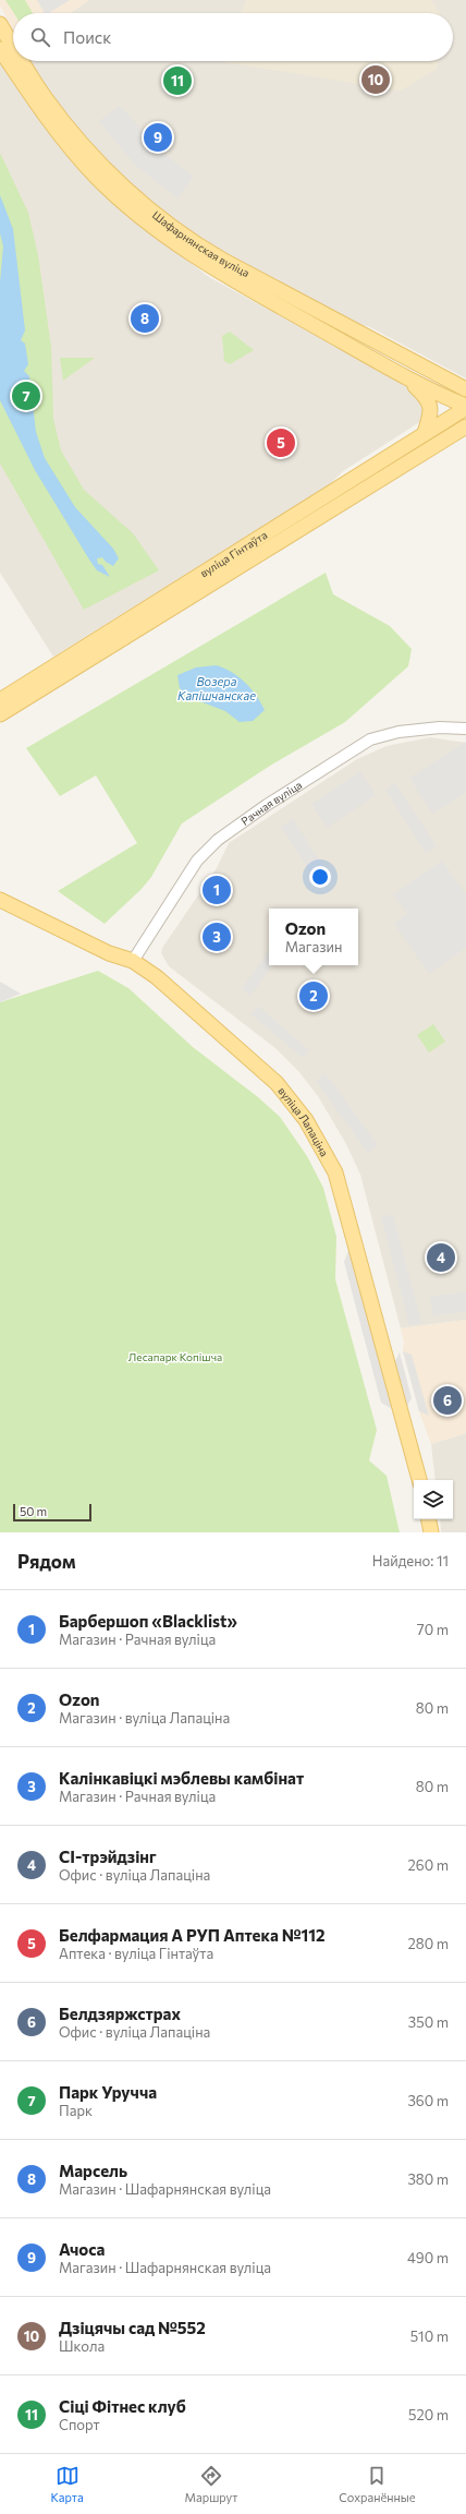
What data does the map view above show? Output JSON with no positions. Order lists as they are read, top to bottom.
{
  "streets": {
    "main road": ["Шафарнянская вуліца", "вуліца Гінтаўта", "вуліца Лапаціна"],
    "street": ["Рачная вуліца"]
  },
  "crossings": [
    ["Шафарнянская вуліца", "вуліца Гінтаўта"],
    ["Рачная вуліца", "вуліца Лапаціна"]
  ],
  "water": ["Возера Капішчанскае"],
  "parks": ["Лесапарк Копішча"],
  "scale_bar": "50 m",
  "page": {
    "search": "Поиск",
    "pins": [
      "10",
      "11",
      "9",
      "8",
      "7",
      "5",
      "1",
      "3",
      "2",
      "4",
      "6"
    ],
    "popup": ["Ozon", "Магазин"],
    "scale": "50 m",
    "heading": ["Рядом", "Найдено: 11"],
    "list": [
      {
        "mark": "1",
        "name": "Барбершоп «Blacklist»",
        "note": "Магазин · Рачная вуліца",
        "value": "70 m"
      },
      {
        "mark": "2",
        "name": "Ozon",
        "note": "Магазин · вуліца Лапаціна",
        "value": "80 m"
      },
      {
        "mark": "3",
        "name": "Калінкавіцкі мэблевы камбінат",
        "note": "Магазин · Рачная вуліца",
        "value": "80 m"
      },
      {
        "mark": "4",
        "name": "СІ-трэйдзінг",
        "note": "Офис · вуліца Лапаціна",
        "value": "260 m"
      },
      {
        "mark": "5",
        "name": "Белфармация А РУП Аптека №112",
        "note": "Аптека · вуліца Гінтаўта",
        "value": "280 m"
      },
      {
        "mark": "6",
        "name": "Белдзяржстрах",
        "note": "Офис · вуліца Лапаціна",
        "value": "350 m"
      },
      {
        "mark": "7",
        "name": "Парк Уручча",
        "note": "Парк",
        "value": "360 m"
      },
      {
        "mark": "8",
        "name": "Марсель",
        "note": "Магазин · Шафарнянская вуліца",
        "value": "380 m"
      },
      {
        "mark": "9",
        "name": "Ачоса",
        "note": "Магазин · Шафарнянская вуліца",
        "value": "490 m"
      },
      {
        "mark": "10",
        "name": "Дзіцячы сад №552",
        "note": "Школа",
        "value": "510 m"
      },
      {
        "mark": "11",
        "name": "Сіці Фітнес клуб",
        "note": "Спорт",
        "value": "520 m"
      }
    ],
    "nav": ["Карта", "Маршрут", "Сохранённые"]
  }
}
